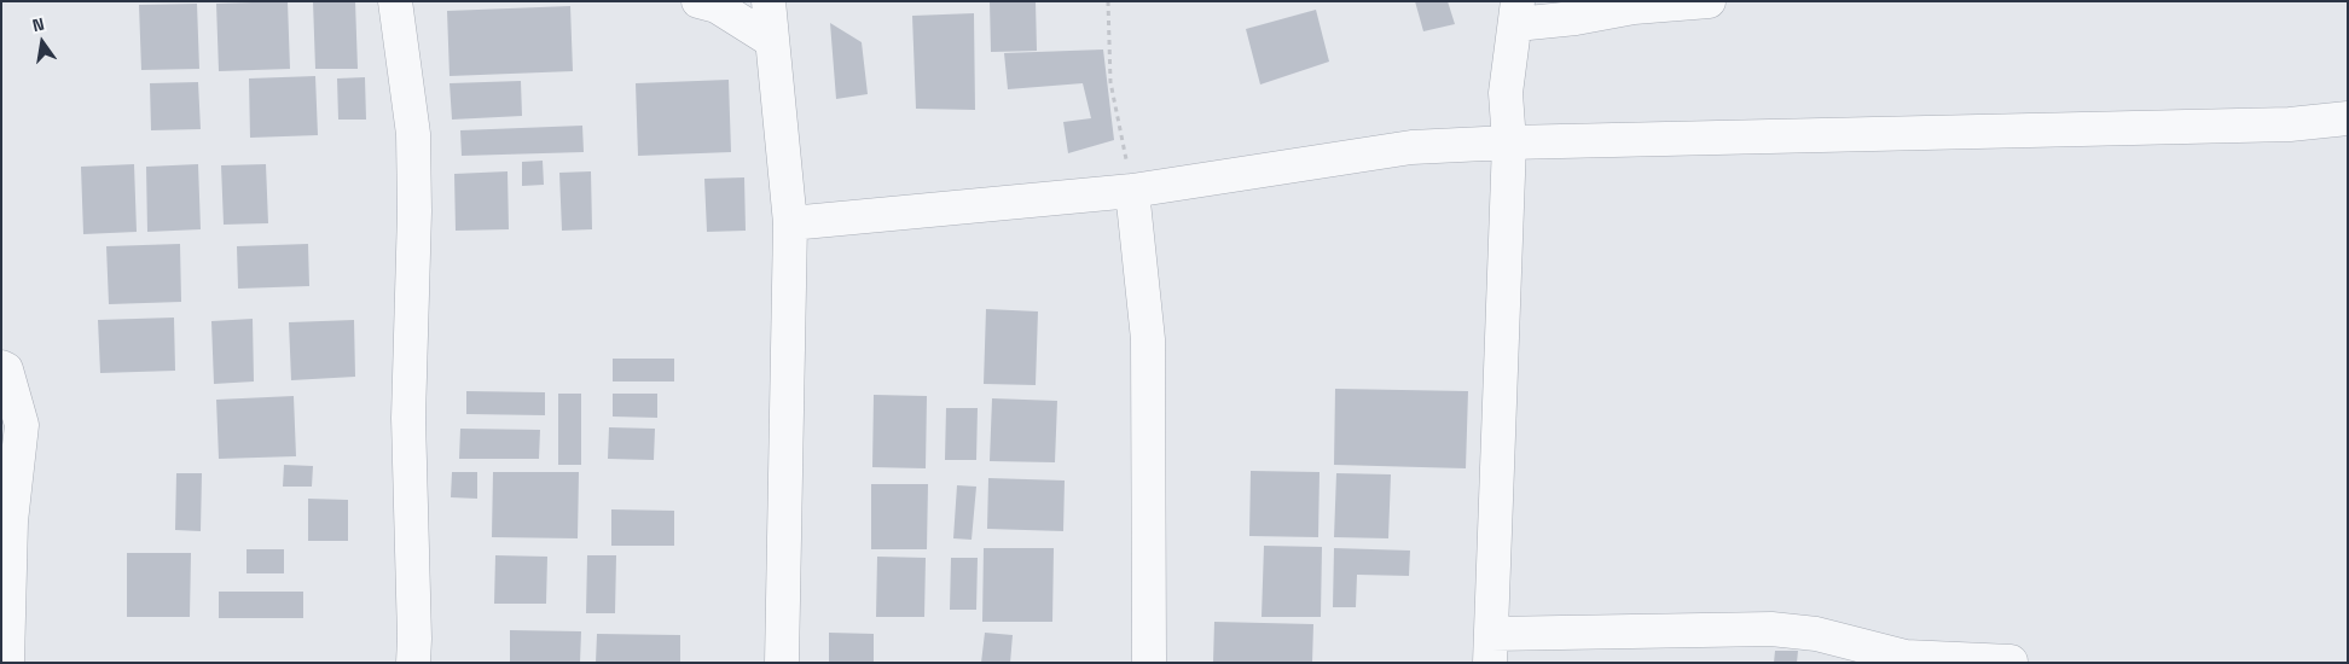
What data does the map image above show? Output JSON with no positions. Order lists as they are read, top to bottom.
{
  "north": "top"
}
